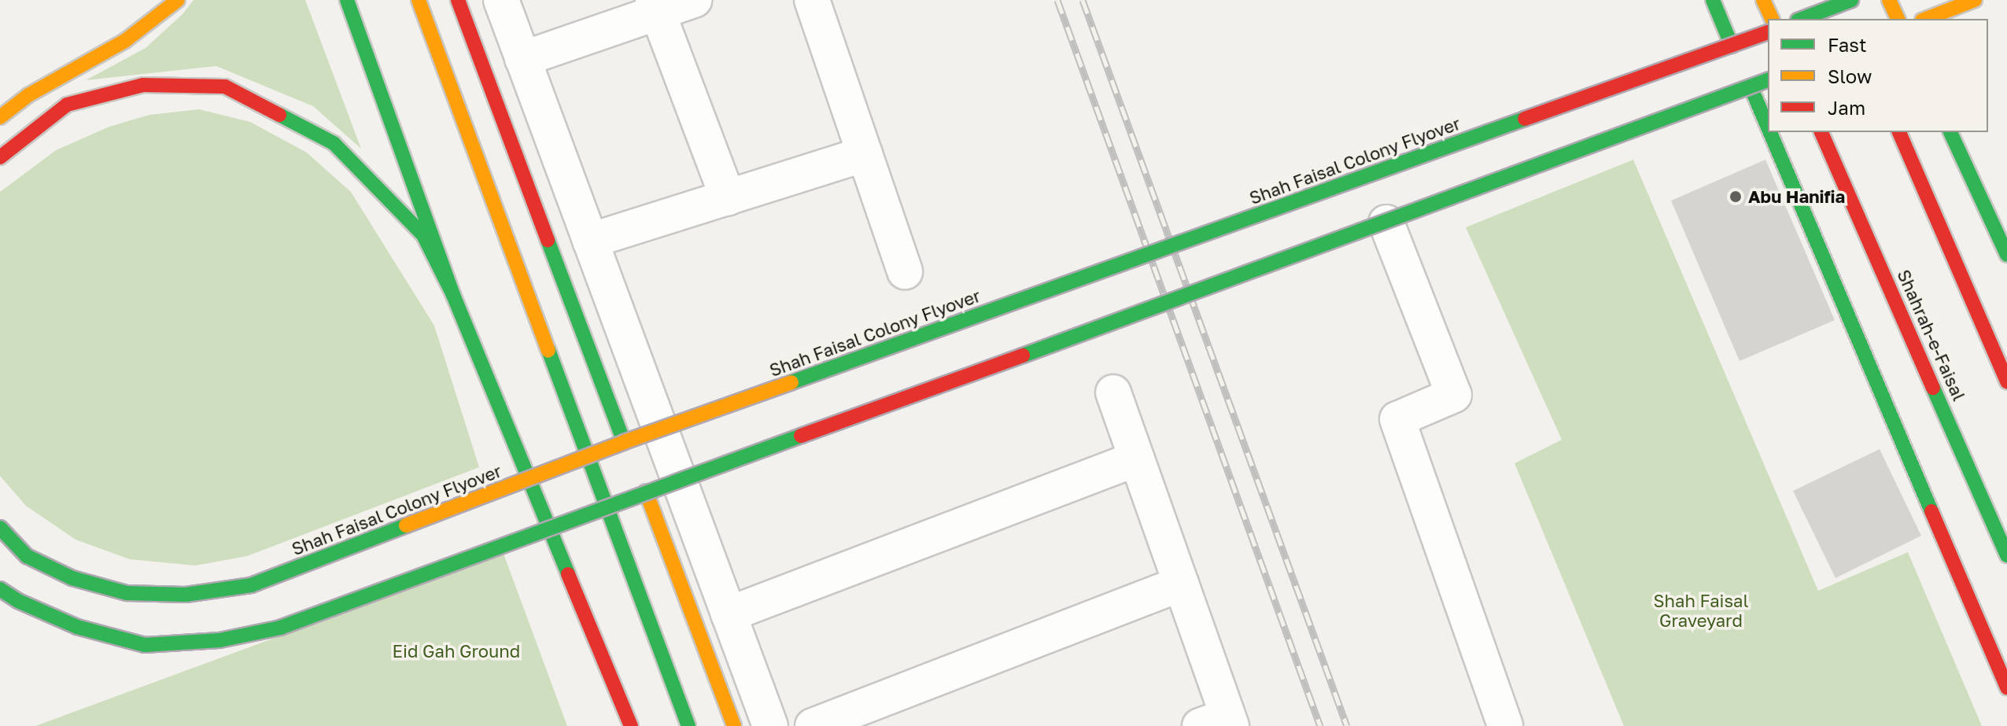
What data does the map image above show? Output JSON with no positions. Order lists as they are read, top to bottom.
{
  "streets": {
    "main road": ["Shah Faisal Colony Flyover", "Shahrah-e-Faisal"]
  },
  "parks": ["Shah Faisal Graveyard", "Eid Gah Ground"],
  "places": ["Abu Hanifia"],
  "legend": ["Fast", "Slow", "Jam"]
}
